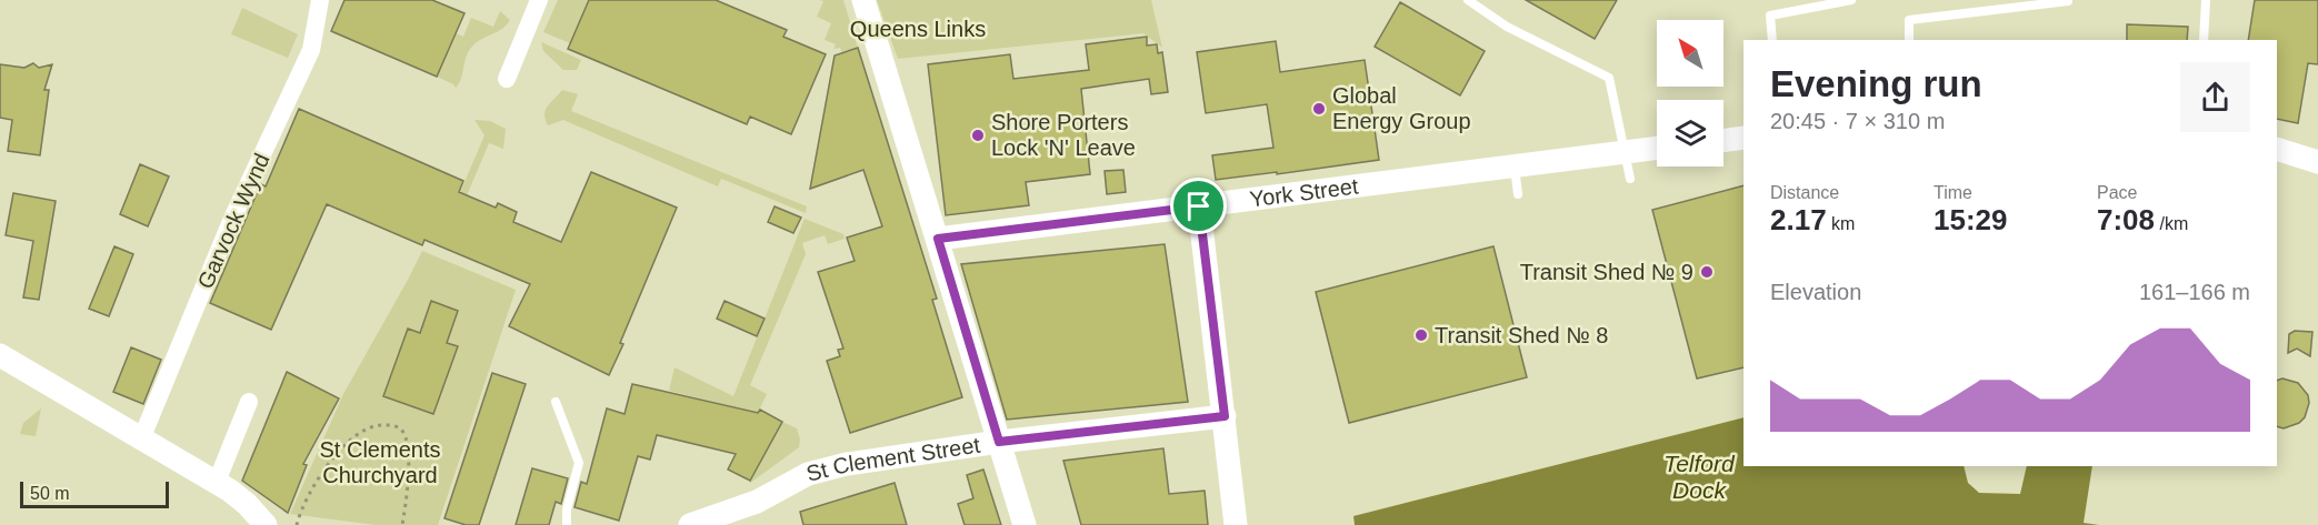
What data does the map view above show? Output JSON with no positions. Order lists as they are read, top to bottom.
{
  "streets": {
    "street": ["York Street", "Garvock Wynd", "St Clement Street"]
  },
  "water": ["Telford Dock"],
  "parks": ["Queens Links", "St Clements Churchyard"],
  "places": [
    "Global Energy Group",
    "Shore Porters Lock 'N' Leave",
    "Transit Shed № 9",
    "Transit Shed № 8"
  ],
  "scale_bar": "50 m",
  "north": "top left",
  "page": {
    "heading": ["Evening run", "20:45 · 7 × 310 m"],
    "stats": [
      ["Distance", "2.17 km"],
      ["Time", "15:29"],
      ["Pace", "7:08 /km"]
    ],
    "chart": ["Elevation", "161–166 m"],
    "scale": "50 m"
  }
}
